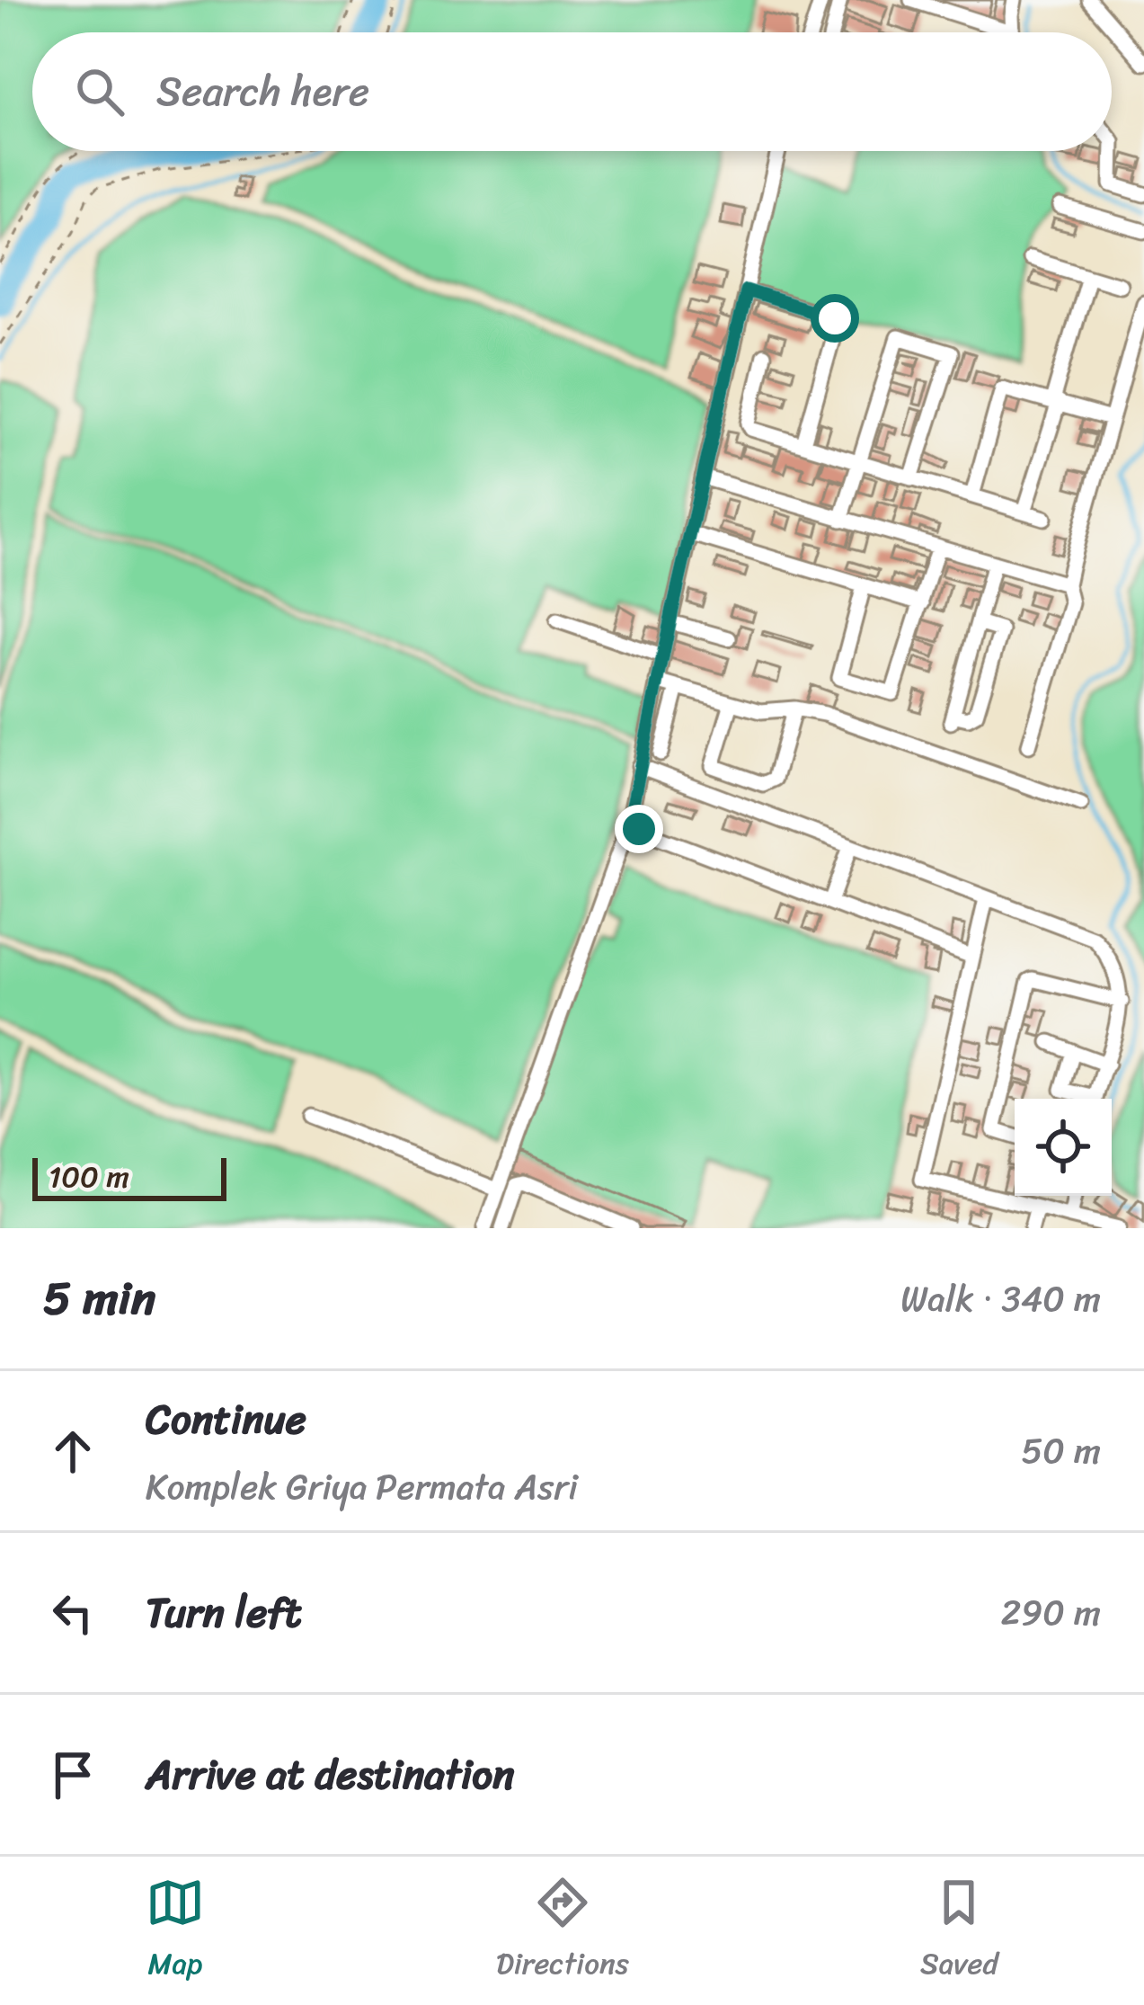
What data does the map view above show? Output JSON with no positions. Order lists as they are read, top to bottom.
{
  "scale_bar": "100 m",
  "page": {
    "search": "Search here",
    "scale": "100 m",
    "heading": ["5 min", "Walk · 340 m"],
    "list": [
      ["Continue", "Komplek Griya Permata Asri", "50 m"],
      ["Turn left", "290 m"],
      "Arrive at destination"
    ],
    "nav": ["Map", "Directions", "Saved"]
  }
}
